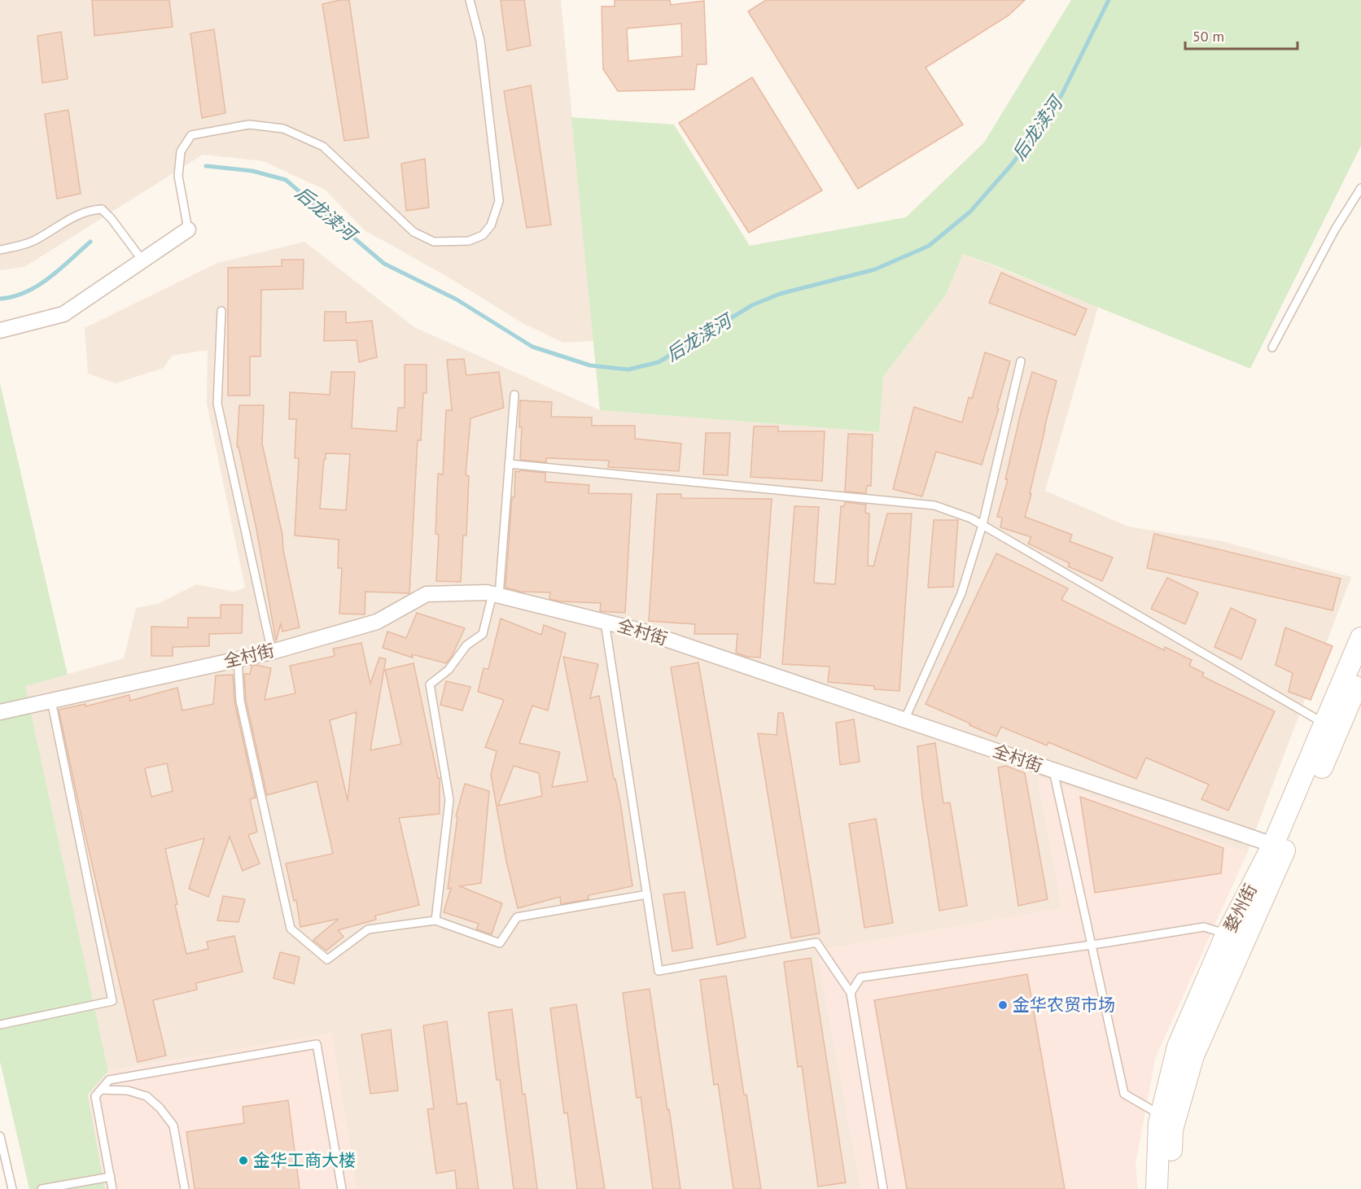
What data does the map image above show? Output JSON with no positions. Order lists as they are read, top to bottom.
{
  "streets": {
    "main road": ["婺州街"],
    "street": ["全村街"]
  },
  "crossings": [
    ["全村街", "婺州街"]
  ],
  "water": ["后龙渎河"],
  "places": ["金华农贸市场", "金华工商大楼"],
  "scale_bar": "50 m"
}
